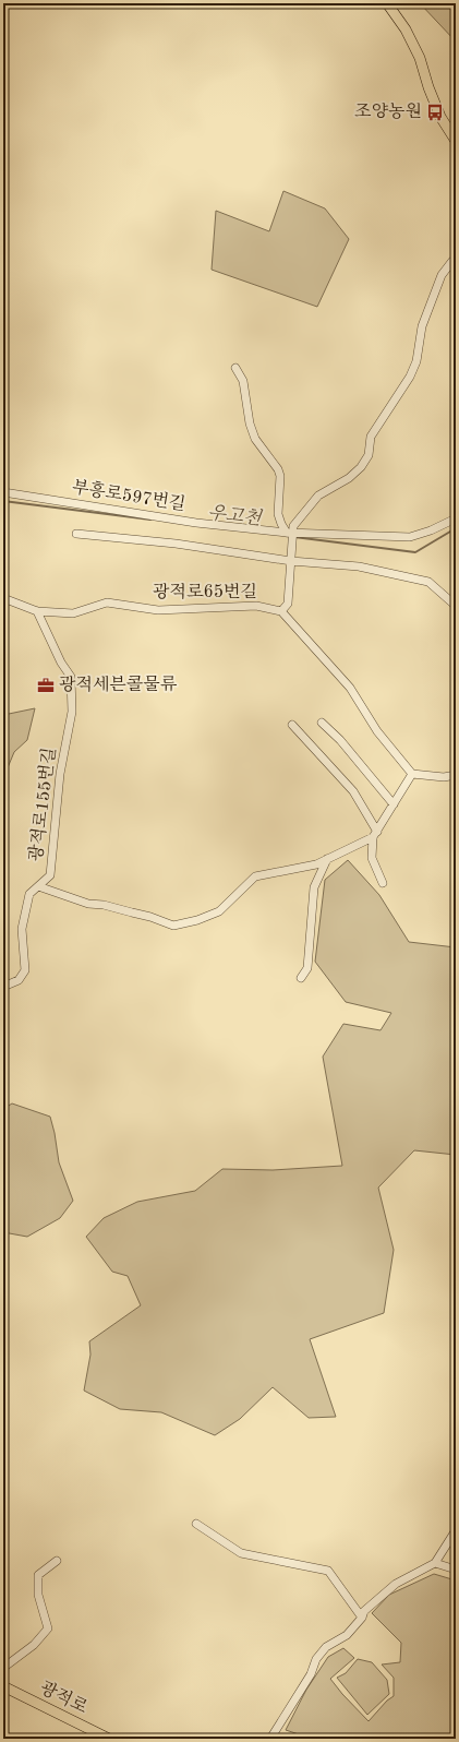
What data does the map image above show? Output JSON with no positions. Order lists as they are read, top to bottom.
{
  "streets": {
    "main road": ["광적로"],
    "street": ["부흥로597번길", "광적로65번길", "광적로155번길"]
  },
  "crossings": [
    ["광적로65번길", "광적로155번길"]
  ],
  "water": ["우고천"],
  "places": {
    "bus stop": ["조양농원"],
    "office": ["광적세븐콜물류"]
  }
}
